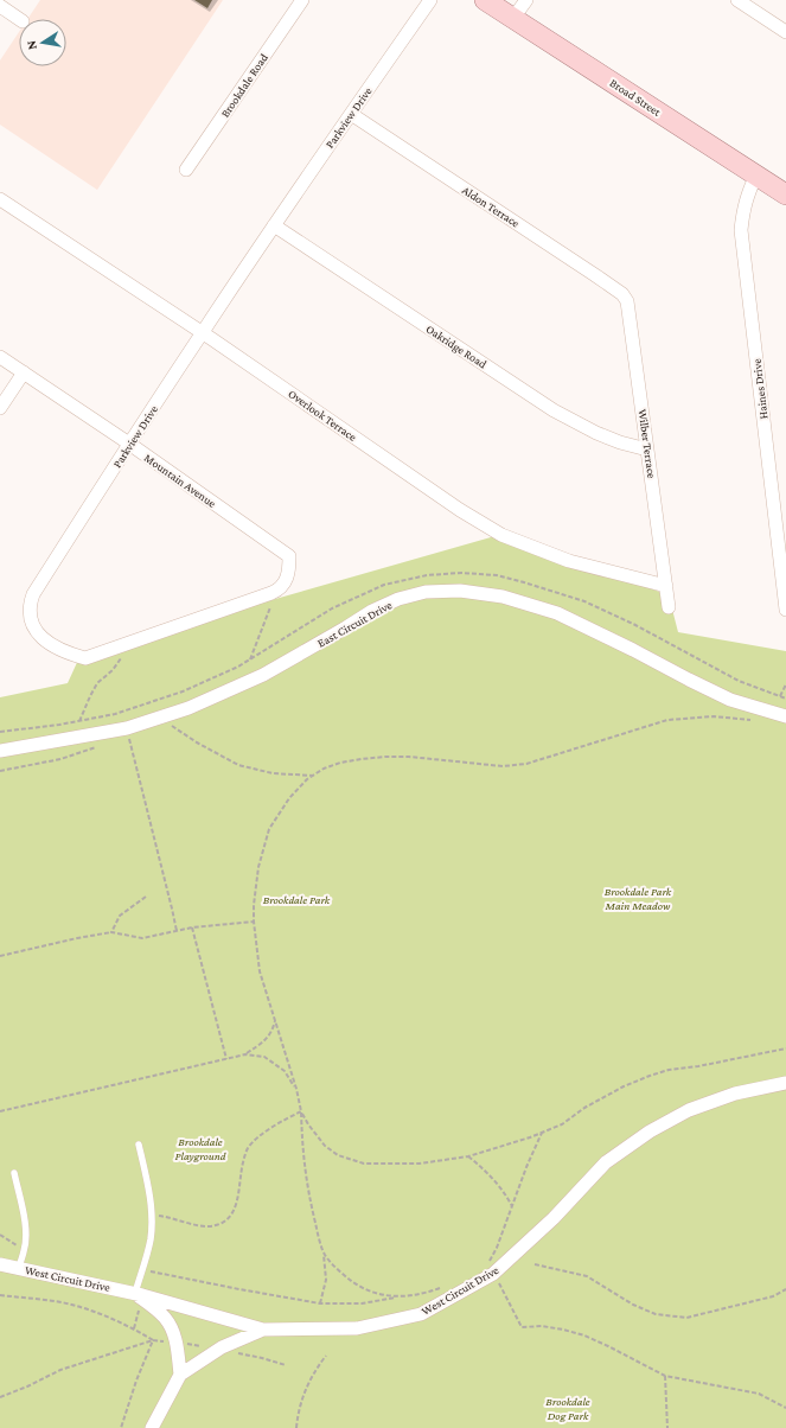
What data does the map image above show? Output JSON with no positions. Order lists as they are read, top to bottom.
{
  "streets": {
    "main road": ["Broad Street"],
    "street": [
      "Brookdale Road",
      "Parkview Drive",
      "Aldon Terrace",
      "Oakridge Road",
      "Haines Drive",
      "Overlook Terrace",
      "Wilber Terrace",
      "Mountain Avenue",
      "East Circuit Drive",
      "West Circuit Drive"
    ]
  },
  "crossings": [
    ["Broad Street", "Haines Drive"],
    ["Parkview Drive", "Aldon Terrace"],
    ["Parkview Drive", "Oakridge Road"],
    ["Parkview Drive", "Overlook Terrace"],
    ["Parkview Drive", "Mountain Avenue"],
    ["Aldon Terrace", "Wilber Terrace"],
    ["Oakridge Road", "Wilber Terrace"],
    ["Overlook Terrace", "Wilber Terrace"]
  ],
  "parks": [
    "Brookdale Park Main Meadow",
    "Brookdale Park",
    "Brookdale Playground",
    "Brookdale Dog Park"
  ],
  "north": "left"
}
